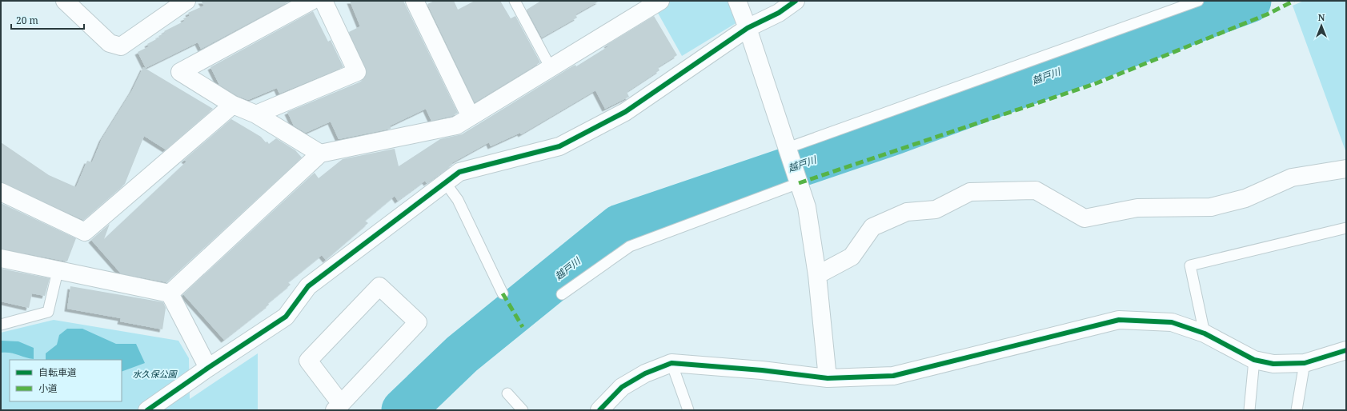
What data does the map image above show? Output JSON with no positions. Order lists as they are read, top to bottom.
{
  "water": ["越戸川"],
  "parks": ["水久保公園"],
  "legend": ["自転車道", "小道"],
  "scale_bar": "20 m",
  "north": "top"
}
